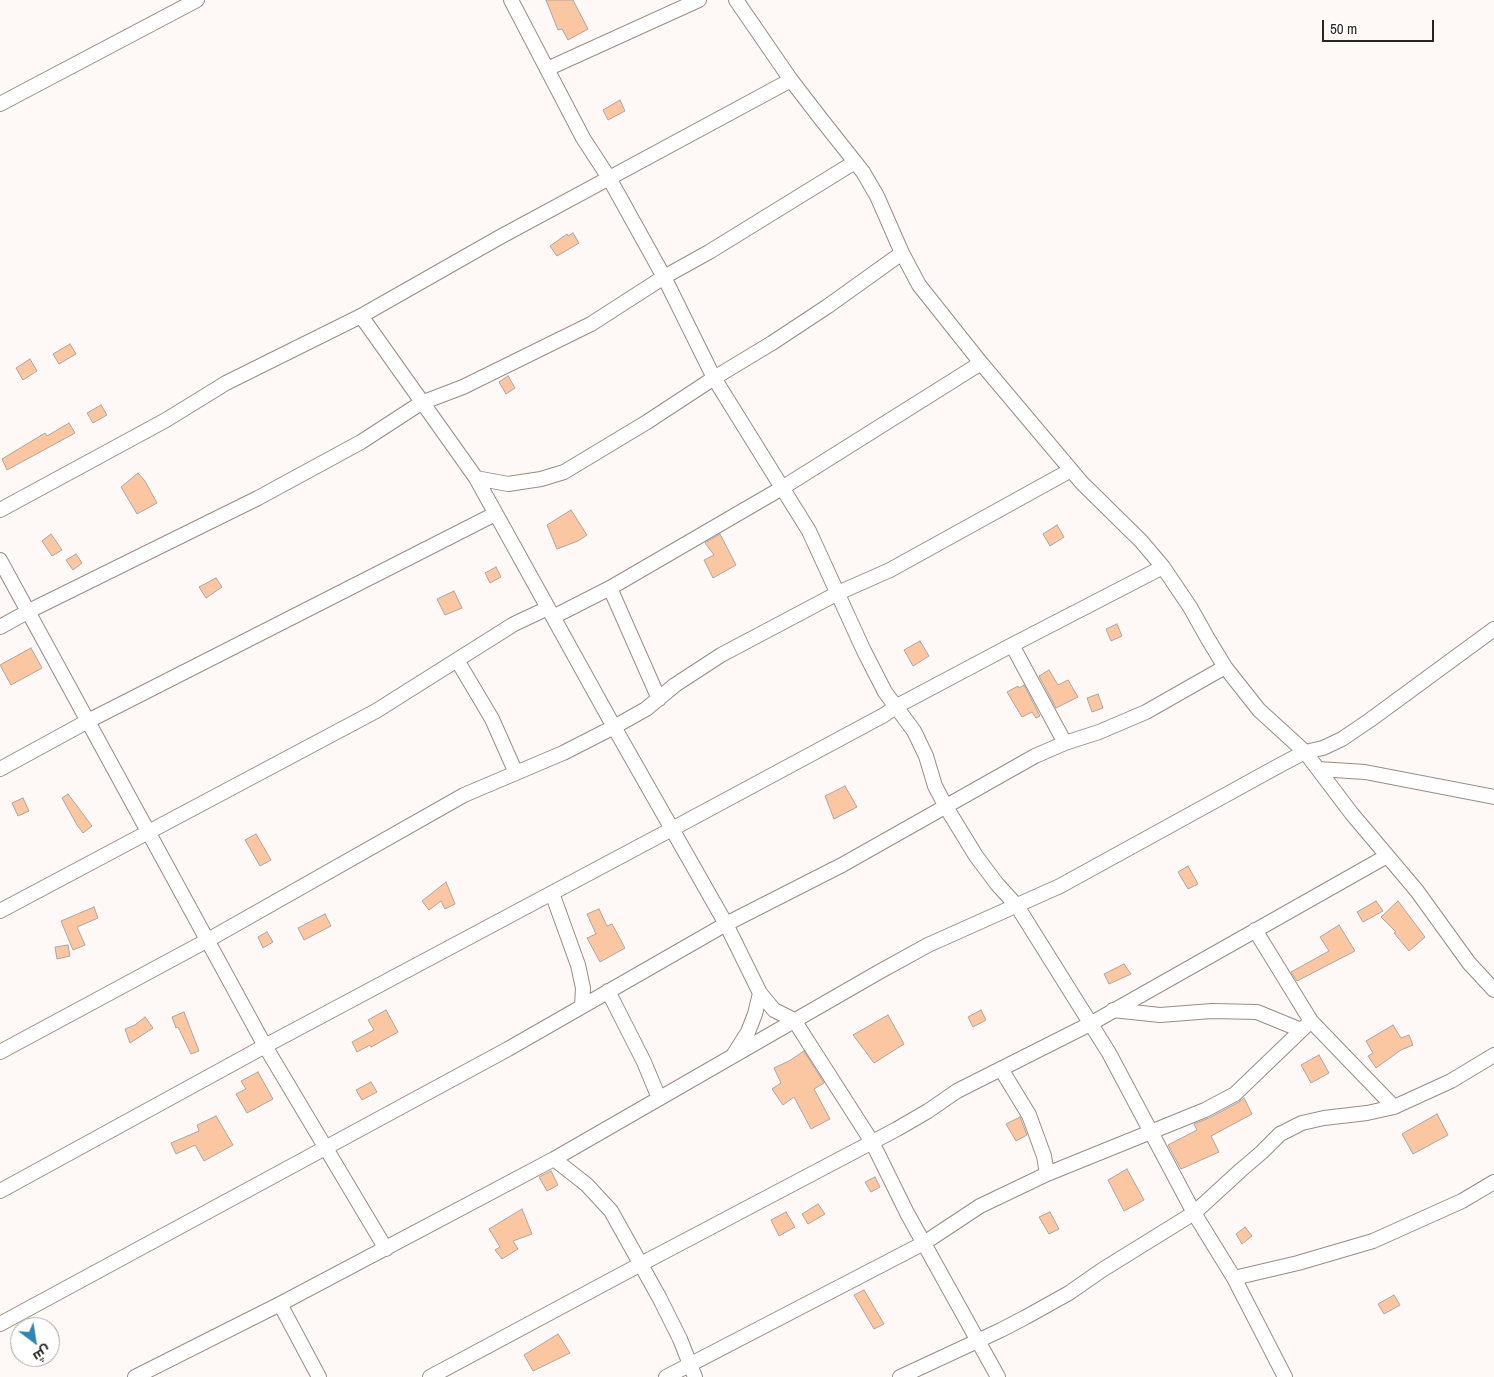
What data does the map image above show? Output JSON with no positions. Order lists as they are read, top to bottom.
{
  "scale_bar": "50 m",
  "north": "bottom right"
}
